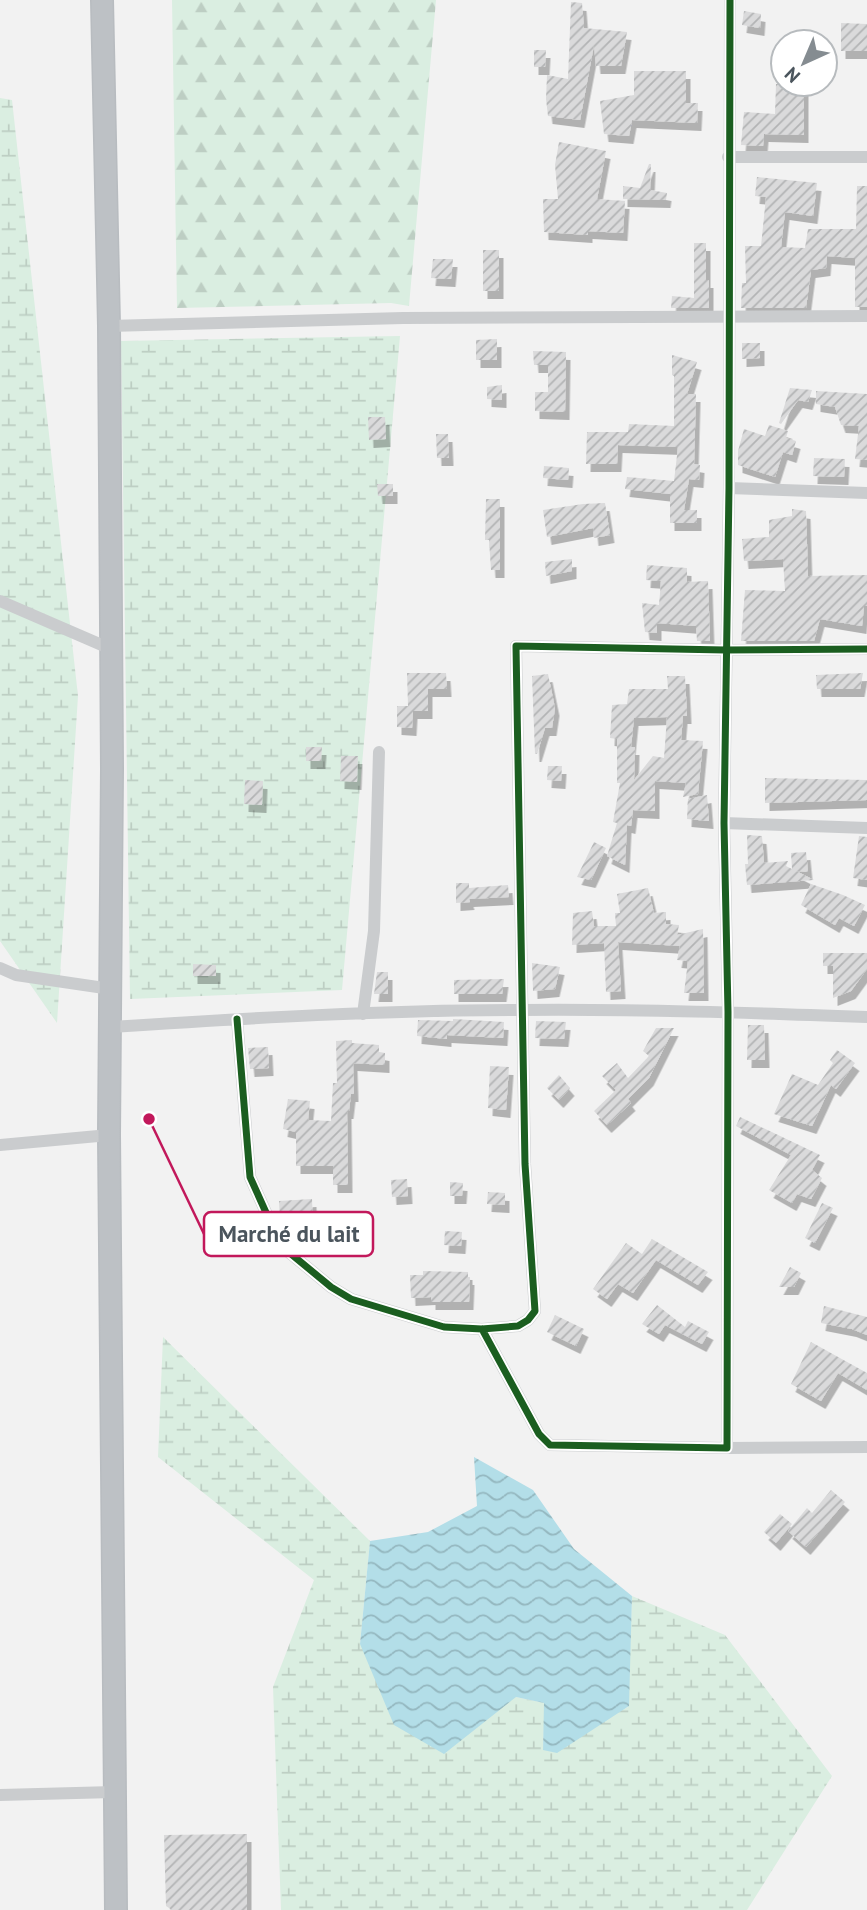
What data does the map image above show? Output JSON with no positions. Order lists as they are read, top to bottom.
{
  "places": ["Marché du lait"],
  "north": "bottom left"
}
